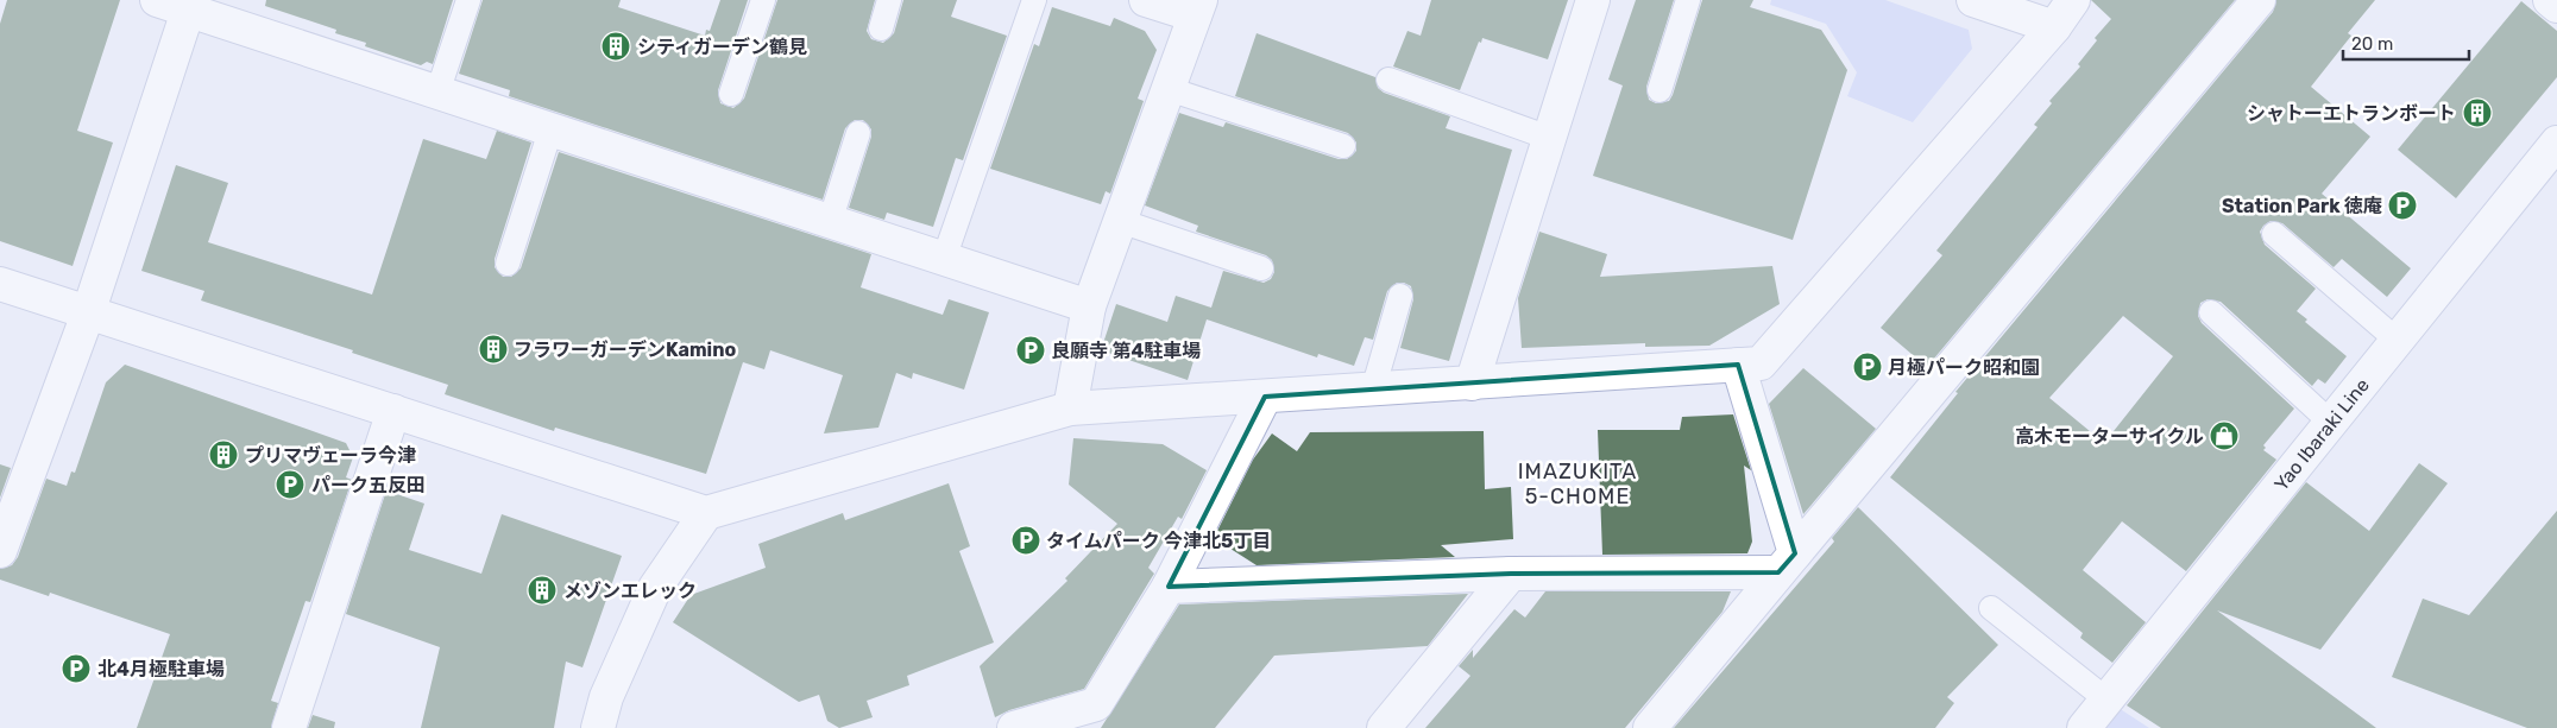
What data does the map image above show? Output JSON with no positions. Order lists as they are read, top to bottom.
{
  "streets": {
    "street": ["Yao Ibaraki Line"]
  },
  "districts": ["IMAZUKITA 5-CHOME"],
  "places": {
    "building": [
      "シティガーデン鶴見",
      "シャトーエトランボート",
      "フラワーガーデンKamino",
      "プリマヴェーラ今津",
      "メゾンエレック"
    ],
    "parking": [
      "Station Park 徳庵",
      "良願寺 第4駐車場",
      "月極パーク昭和園",
      "パーク五反田",
      "タイムパーク 今津北5丁目",
      "北4月極駐車場"
    ],
    "shop": ["高木モーターサイクル"]
  },
  "scale_bar": "20 m"
}
